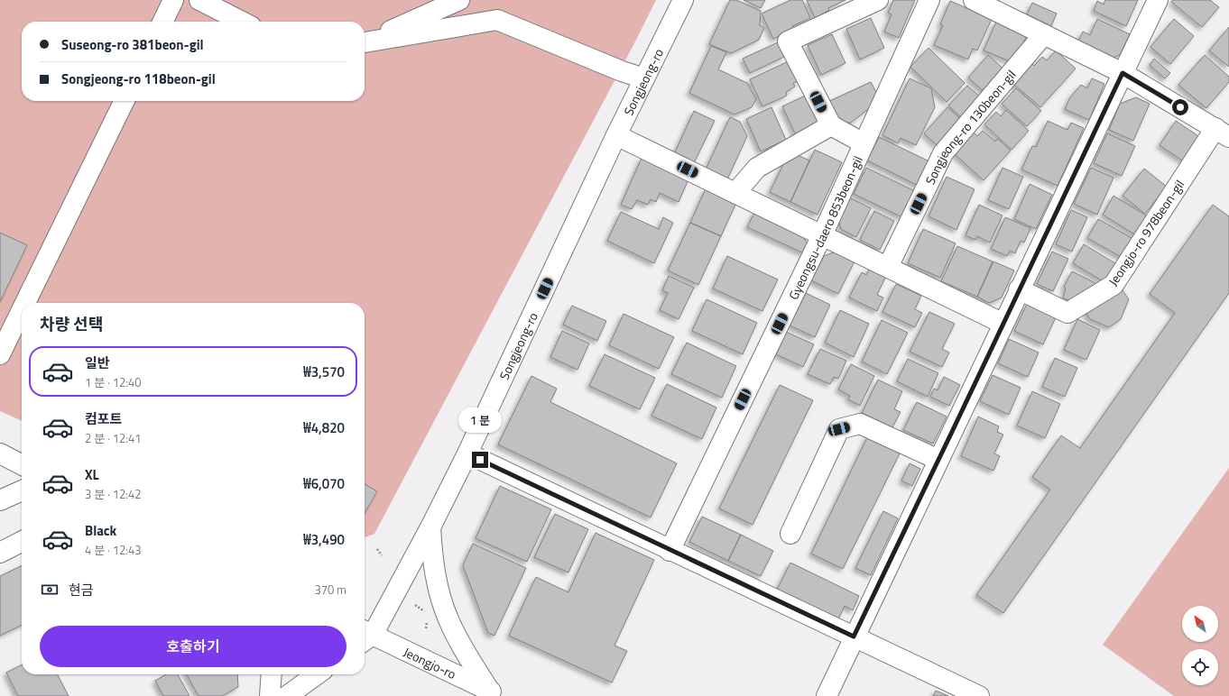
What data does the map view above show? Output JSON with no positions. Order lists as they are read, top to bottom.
{
  "streets": {
    "street": [
      "Songjeong-ro",
      "Songjeong-ro 130beon-gil",
      "Gyeongsu-daero 853beon-gil",
      "Jeongjo-ro 978beon-gil",
      "Jeongjo-ro"
    ]
  },
  "crossings": [
    ["Songjeong-ro", "Jeongjo-ro"]
  ],
  "north": "top left",
  "page": {
    "banner": ["Suseong-ro 381beon-gil", "Songjeong-ro 118beon-gil"],
    "heading": "차량 선택",
    "list": [
      {
        "name": "일반",
        "note": "1 분 · 12:40",
        "value": "₩3,570"
      },
      {
        "name": "컴포트",
        "note": "2 분 · 12:41",
        "value": "₩4,820"
      },
      {
        "name": "XL",
        "note": "3 분 · 12:42",
        "value": "₩6,070"
      },
      {
        "name": "Black",
        "note": "4 분 · 12:43",
        "value": "₩3,490"
      }
    ],
    "bubble": "1 분",
    "pay": ["현금", "370 m"],
    "buttons": "호출하기"
  }
}
